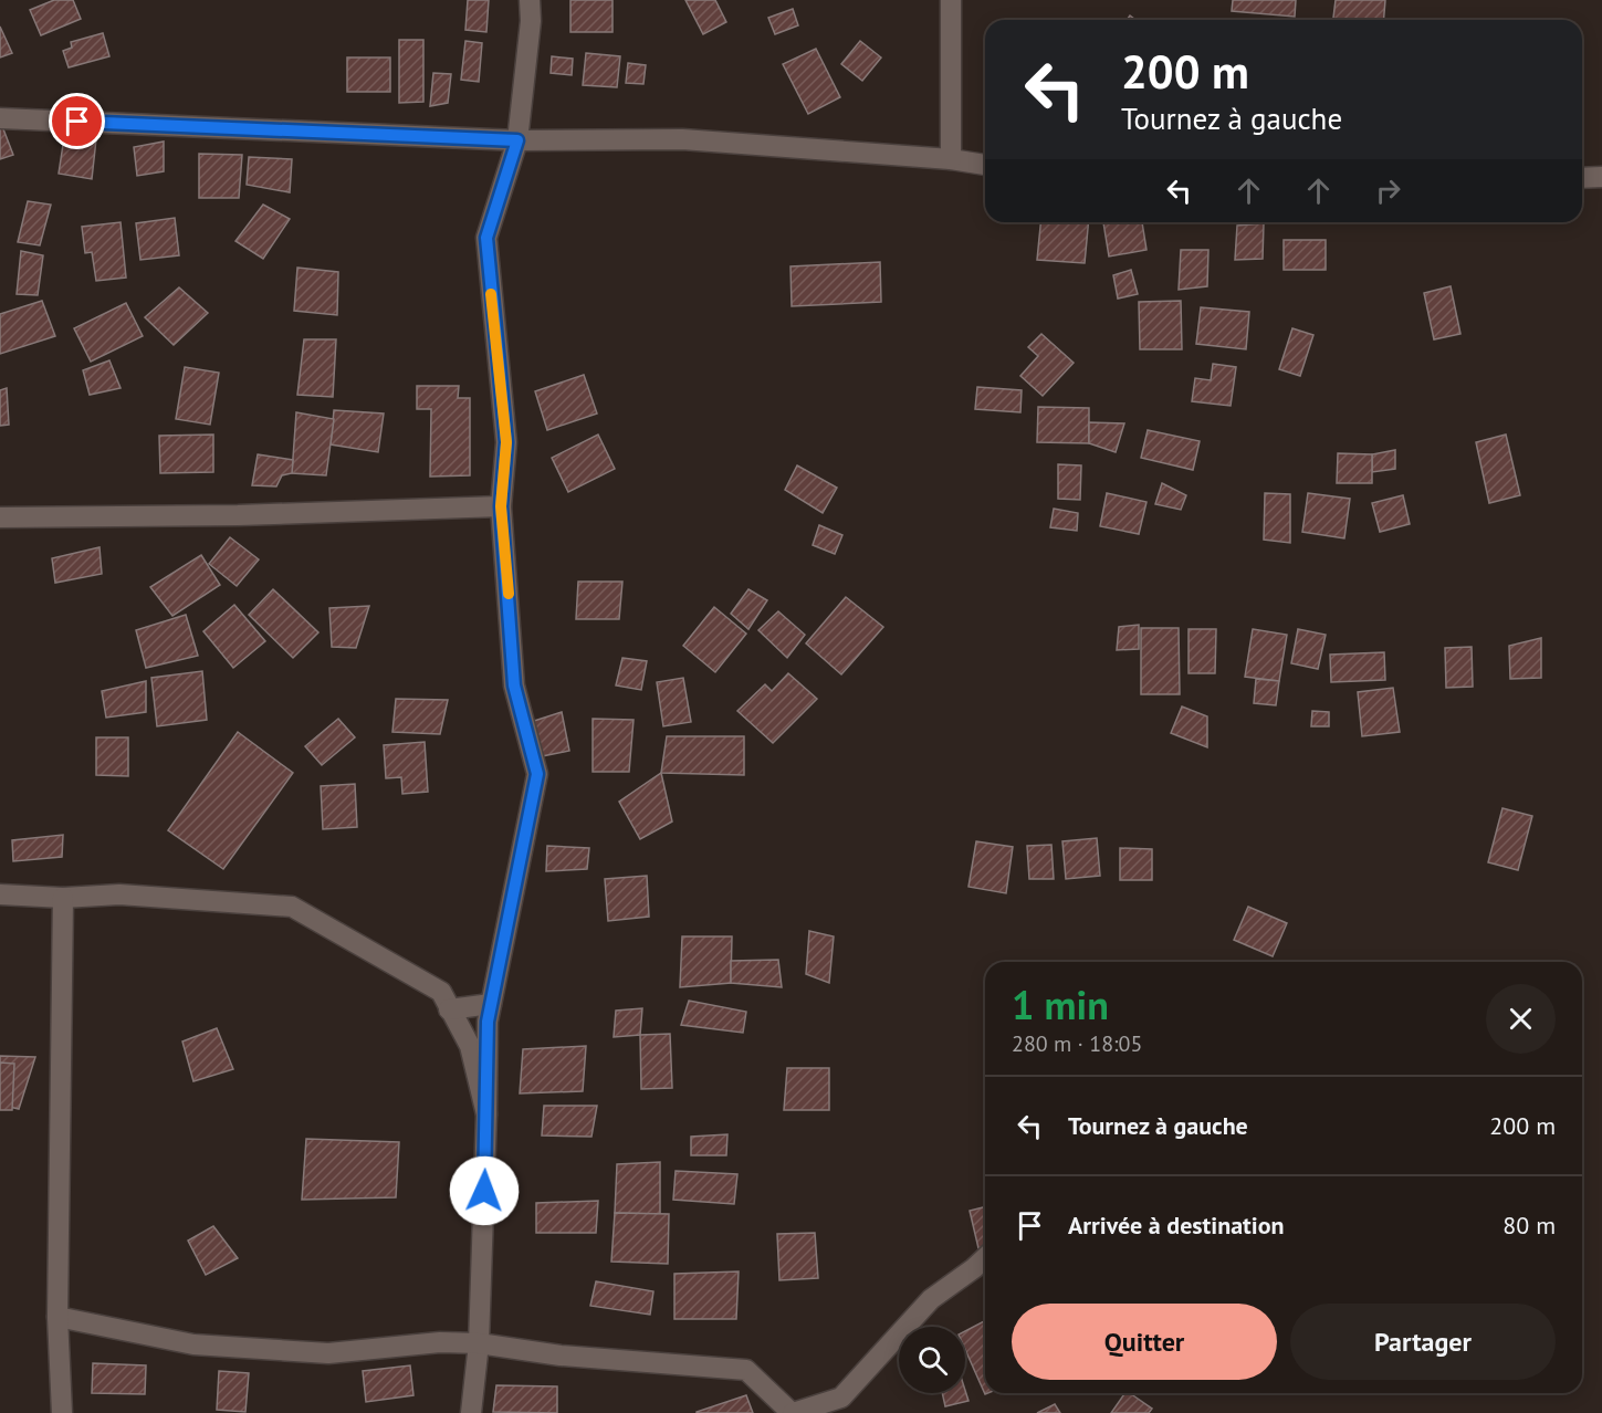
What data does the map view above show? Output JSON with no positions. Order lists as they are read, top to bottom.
{
  "page": {
    "turn": ["200 m", "Tournez à gauche"],
    "heading": ["1 min", "280 m · 18:05"],
    "list": [
      {
        "name": "Tournez à gauche",
        "value": "200 m"
      },
      {
        "name": "Arrivée à destination",
        "value": "80 m"
      }
    ],
    "buttons": ["Quitter", "Partager"]
  }
}
